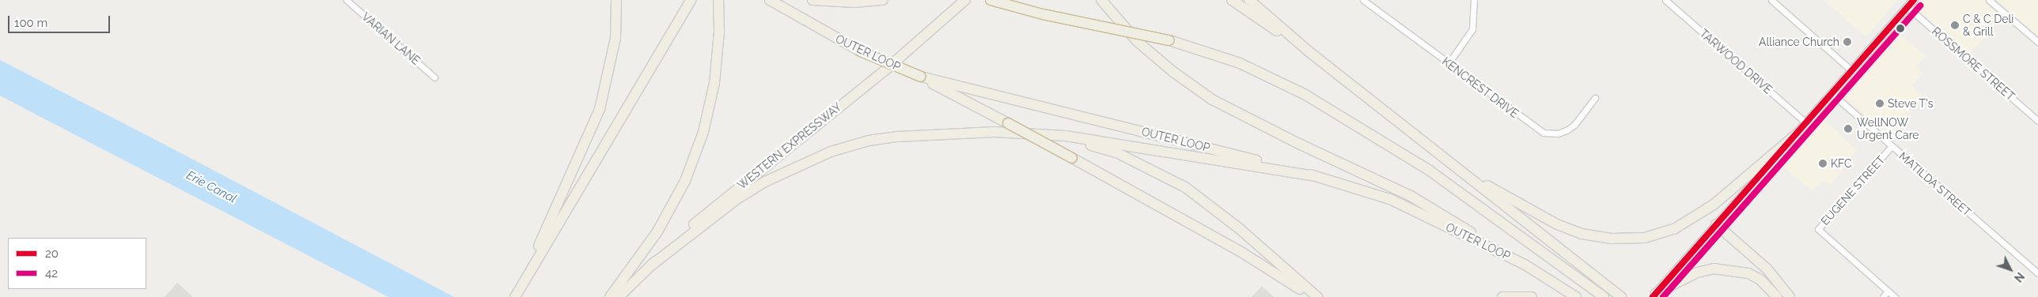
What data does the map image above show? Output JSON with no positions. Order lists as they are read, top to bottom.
{
  "streets": {
    "highway": ["OUTER LOOP", "WESTERN EXPRESSWAY"],
    "street": [
      "VARIAN LANE",
      "TARWOOD DRIVE",
      "ROSSMORE STREET",
      "KENCREST DRIVE",
      "MATILDA STREET",
      "EUGENE STREET"
    ]
  },
  "crossings": [
    ["MATILDA STREET", "EUGENE STREET"]
  ],
  "water": ["Erie Canal"],
  "places": [
    "C & C Deli & Grill",
    "Alliance Church",
    "Steve T's",
    "WellNOW Urgent Care",
    "KFC"
  ],
  "lines": ["transit line 20", "transit line 42"],
  "legend": ["20", "42"],
  "scale_bar": "100 m",
  "north": "bottom right"
}
